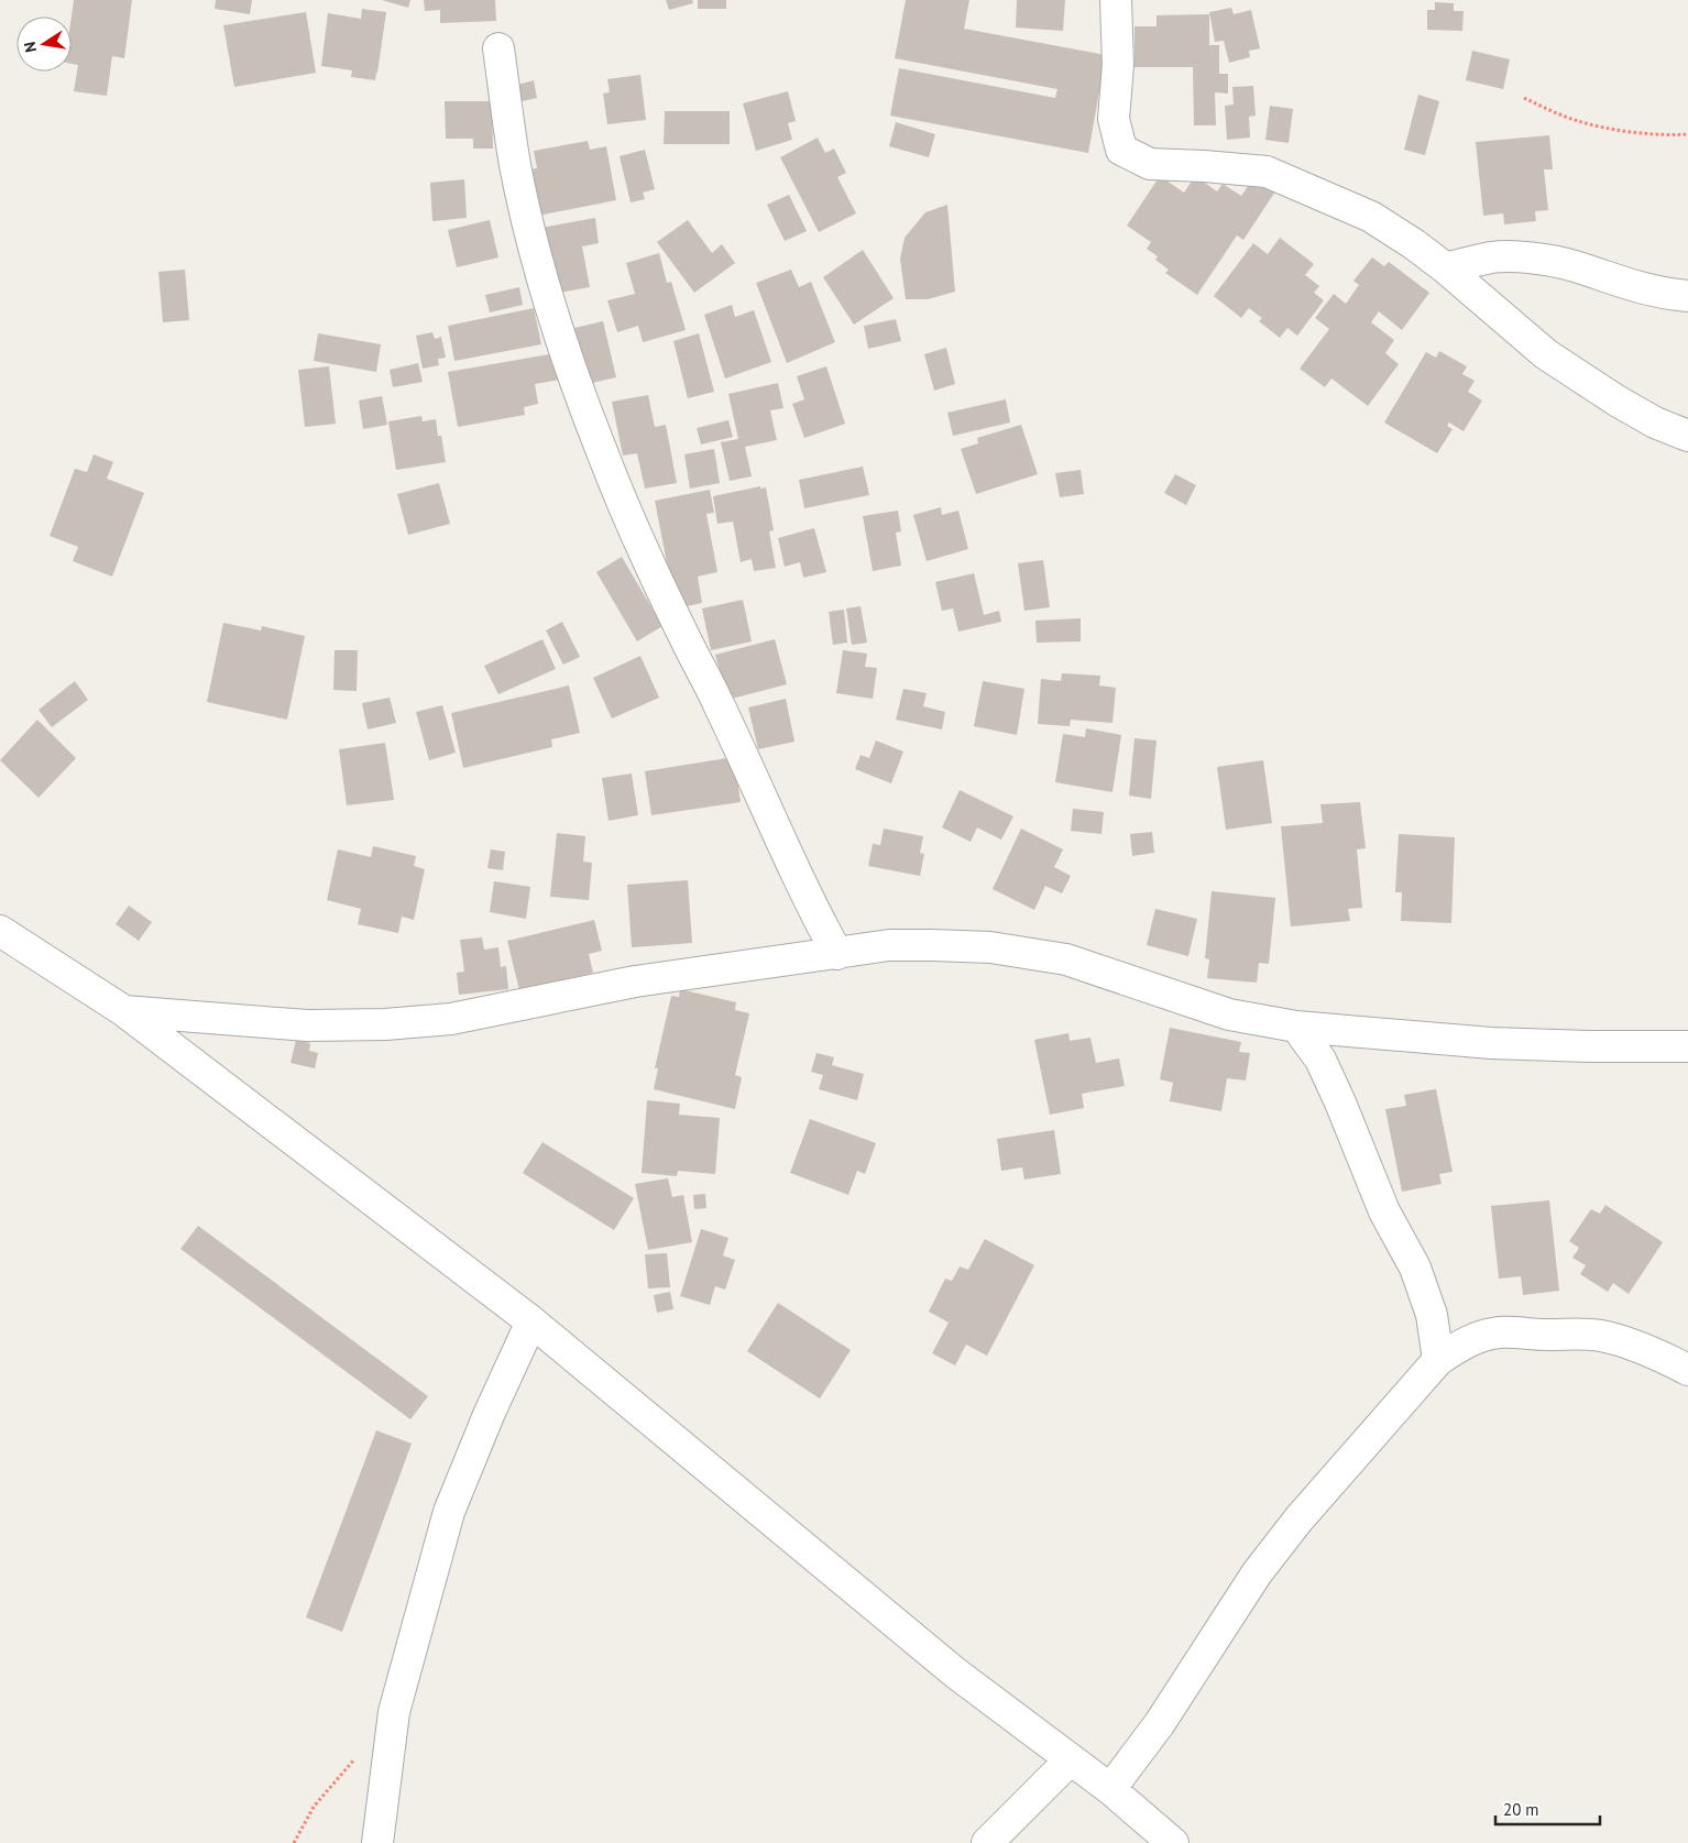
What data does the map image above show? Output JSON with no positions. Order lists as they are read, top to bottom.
{
  "scale_bar": "20 m",
  "north": "left"
}
